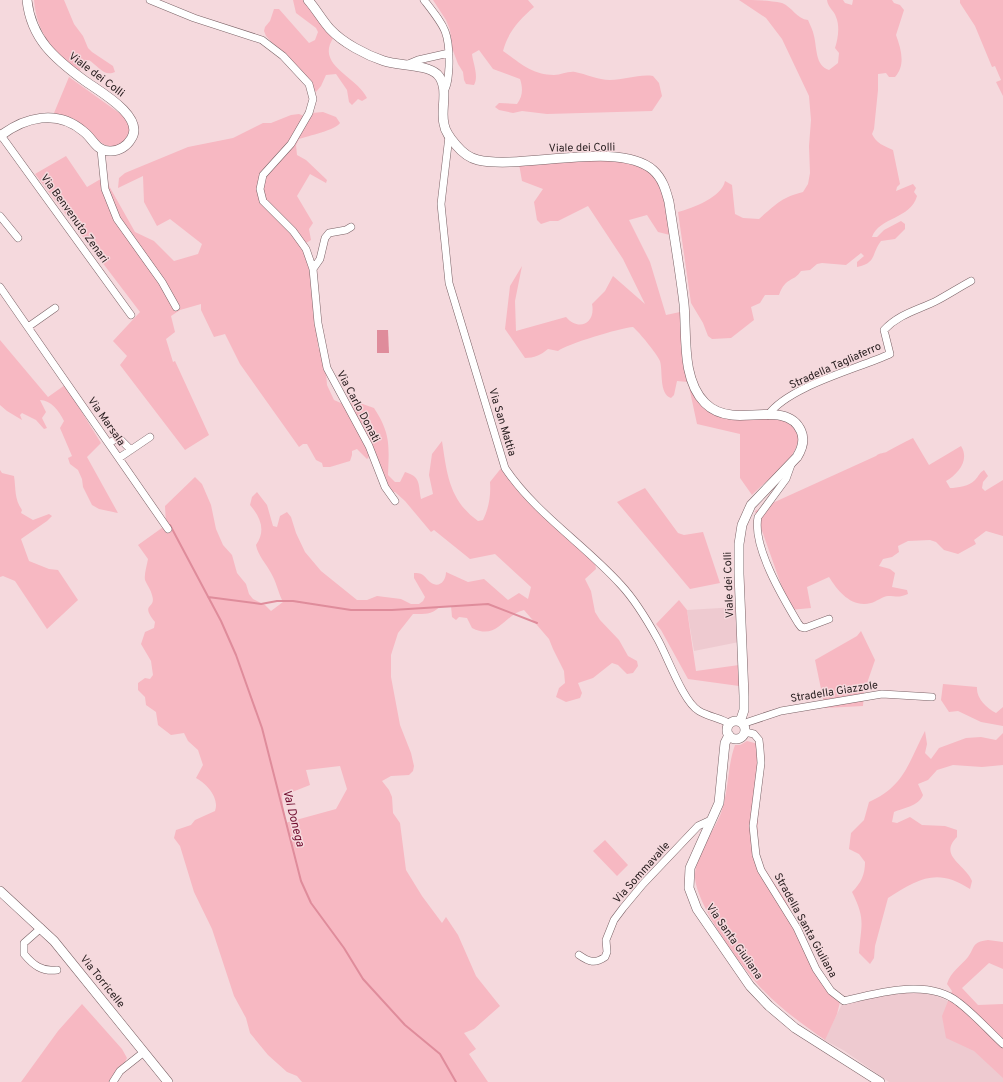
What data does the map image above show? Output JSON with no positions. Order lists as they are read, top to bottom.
{
  "streets": {
    "street": [
      "Viale dei Colli",
      "Via Benvenuto Zenari",
      "Stradella Tagliaferro",
      "Via Carlo Donati",
      "Via Marsala",
      "Via San Mattia",
      "Stradella Giazzole",
      "Via Sommavalle",
      "Stradella Santa Giuliana",
      "Via Santa Giuliana",
      "Via Torricelle"
    ]
  },
  "crossings": [
    ["Viale dei Colli", "Stradella Tagliaferro"],
    ["Viale dei Colli", "Via San Mattia"],
    ["Viale dei Colli", "Stradella Giazzole"],
    ["Viale dei Colli", "Stradella Santa Giuliana"],
    ["Viale dei Colli", "Via Santa Giuliana"],
    ["Via San Mattia", "Stradella Giazzole"],
    ["Via San Mattia", "Stradella Santa Giuliana"],
    ["Via San Mattia", "Via Santa Giuliana"],
    ["Stradella Giazzole", "Stradella Santa Giuliana"],
    ["Stradella Giazzole", "Via Santa Giuliana"],
    ["Via Sommavalle", "Via Santa Giuliana"],
    ["Stradella Santa Giuliana", "Via Santa Giuliana"]
  ],
  "water": ["Val Donega"]
}
